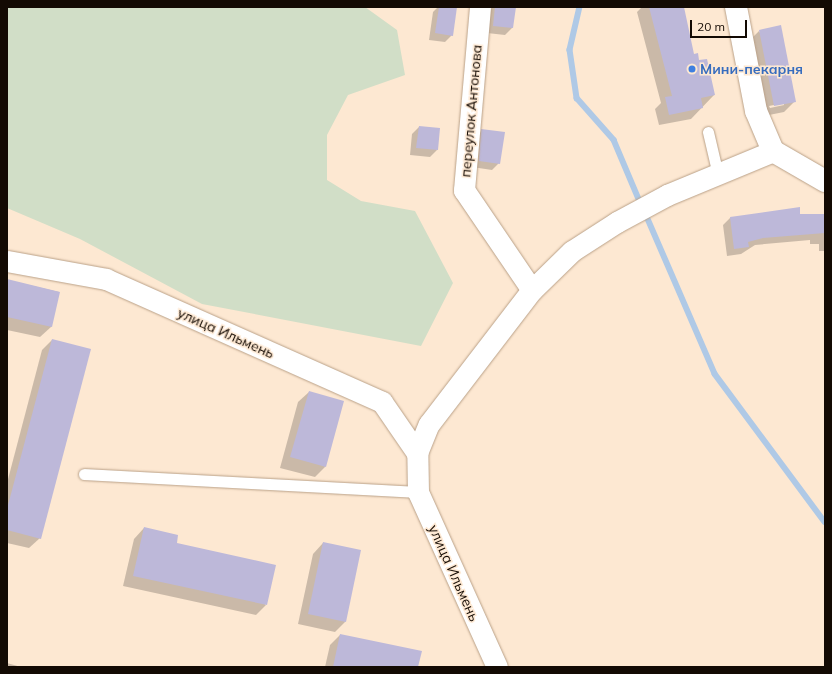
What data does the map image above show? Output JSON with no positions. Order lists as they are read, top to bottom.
{
  "streets": {
    "street": ["переулок Антонова", "улица Ильмень"]
  },
  "crossings": [
    ["переулок Антонова", "улица Ильмень"]
  ],
  "places": ["Мини-пекарня"],
  "scale_bar": "20 m"
}
